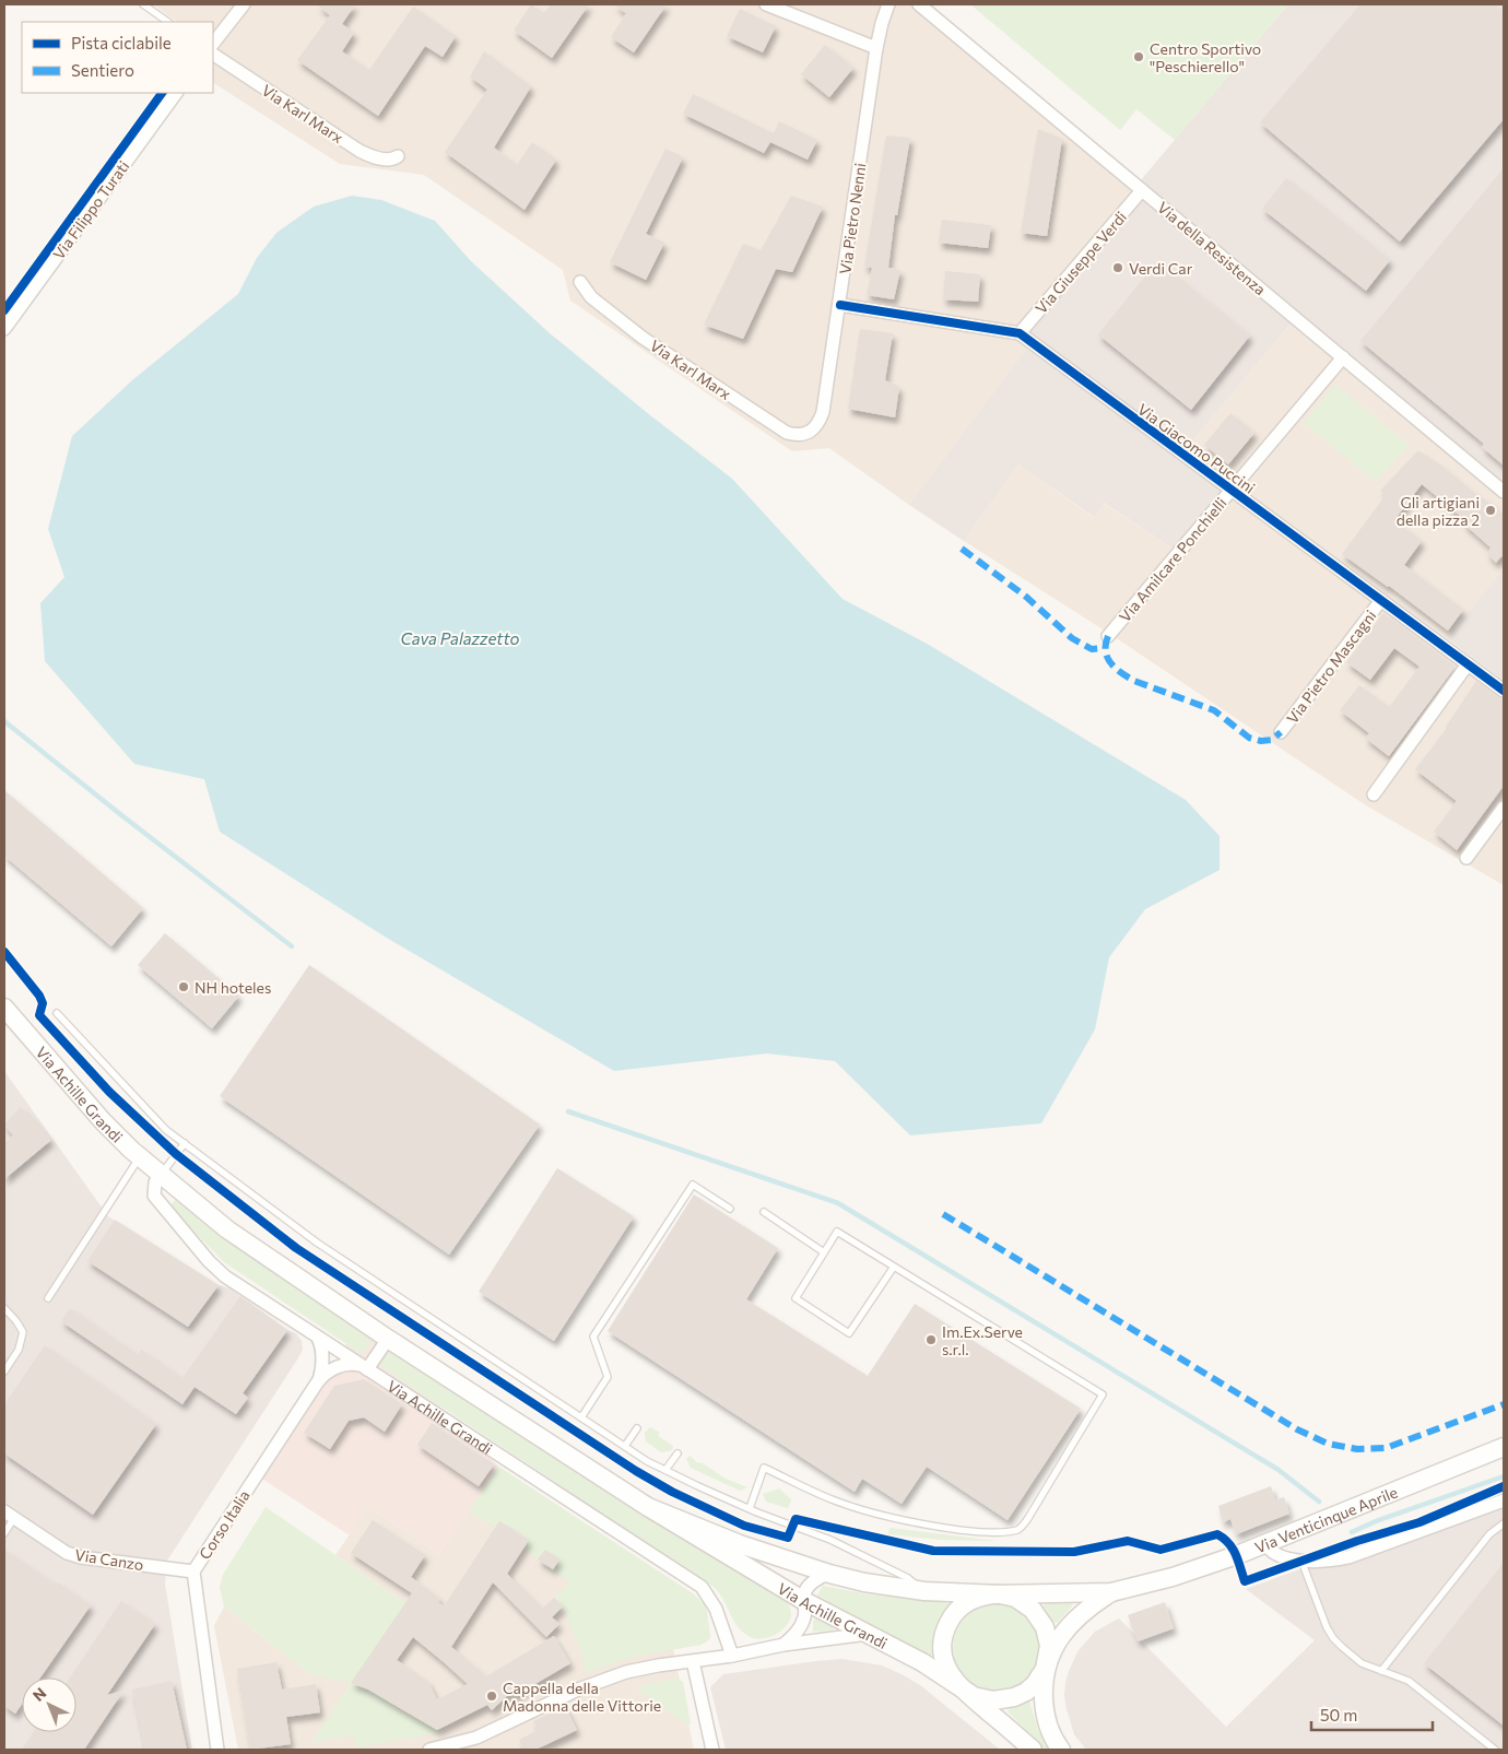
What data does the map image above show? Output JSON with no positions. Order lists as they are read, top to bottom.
{
  "streets": {
    "main road": ["Via Achille Grandi", "Via Venticinque Aprile"],
    "street": [
      "Via Karl Marx",
      "Via Filippo Turati",
      "Via Pietro Nenni",
      "Via della Resistenza",
      "Via Giuseppe Verdi",
      "Via Giacomo Puccini",
      "Via Amilcare Ponchielli",
      "Via Pietro Mascagni",
      "Corso Italia",
      "Via Canzo"
    ]
  },
  "crossings": [
    ["Via Karl Marx", "Via Pietro Nenni"],
    ["Via Pietro Nenni", "Via Giacomo Puccini"],
    ["Via della Resistenza", "Via Giuseppe Verdi"],
    ["Via della Resistenza", "Via Amilcare Ponchielli"],
    ["Via Giuseppe Verdi", "Via Giacomo Puccini"],
    ["Via Giacomo Puccini", "Via Amilcare Ponchielli"],
    ["Via Giacomo Puccini", "Via Pietro Mascagni"],
    ["Via Achille Grandi", "Via Venticinque Aprile"],
    ["Via Achille Grandi", "Corso Italia"],
    ["Corso Italia", "Via Canzo"]
  ],
  "water": ["Cava Palazzetto"],
  "places": [
    "Centro Sportivo \"Peschierello\"",
    "Verdi Car",
    "Gli artigiani della pizza 2",
    "NH hoteles",
    "Im.Ex.Serve s.r.l.",
    "Cappella della Madonna delle Vittorie"
  ],
  "legend": ["Pista ciclabile", "Sentiero"],
  "scale_bar": "50 m",
  "north": "top left"
}
